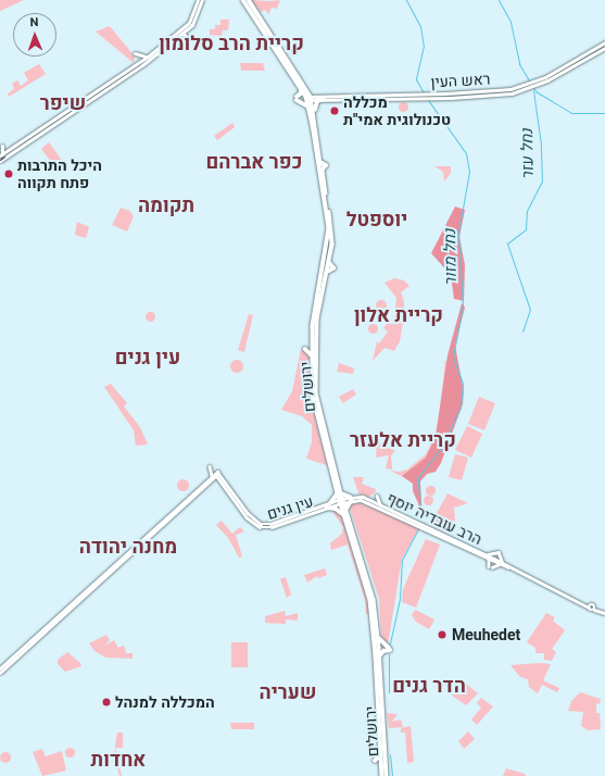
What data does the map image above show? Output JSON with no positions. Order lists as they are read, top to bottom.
{
  "streets": {
    "highway": ["ירושלים"],
    "main road": ["ראש העין", "עין גנים", "הרב עובדיה יוסף"]
  },
  "crossings": [
    ["ראש העין", "ירושלים"],
    ["ירושלים", "עין גנים"],
    ["ירושלים", "הרב עובדיה יוסף"],
    ["עין גנים", "הרב עובדיה יוסף"]
  ],
  "districts": [
    "קריית הרב סלומון",
    "שיפר",
    "כפר אברהם",
    "תקומה",
    "יוספטל",
    "קריית אלון",
    "עין גנים",
    "קריית אלעזר",
    "מחנה יהודה",
    "הדר גנים",
    "שעריה",
    "אחדות"
  ],
  "water": ["נחל עזר", "נחל מזור"],
  "places": [
    "מכללה טכנולוגית אמי\"ת",
    "היכל התרבות פתח תקווה",
    "Meuhedet",
    "המכללה למנהל"
  ],
  "north": "top"
}
